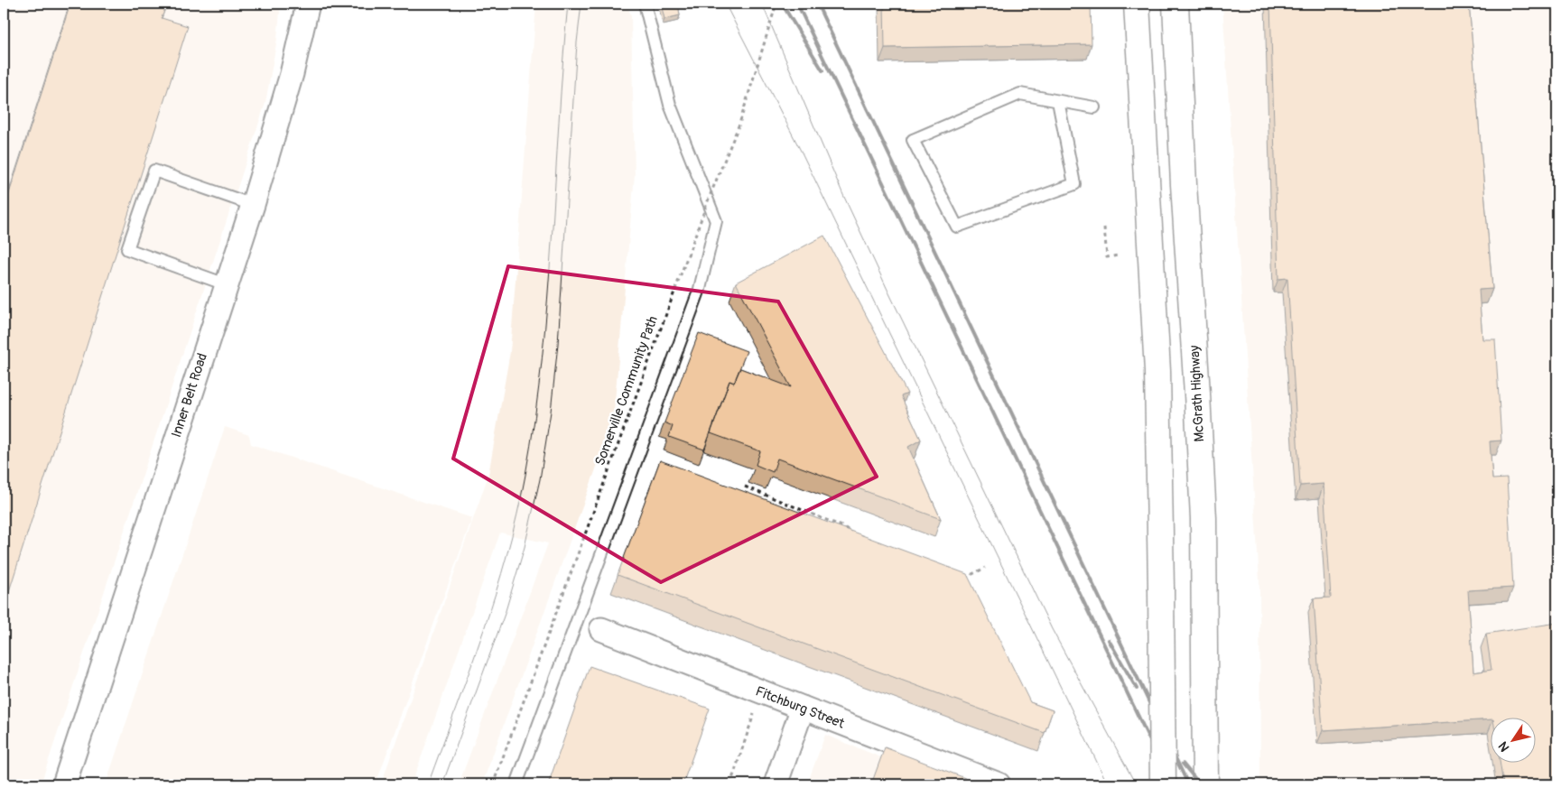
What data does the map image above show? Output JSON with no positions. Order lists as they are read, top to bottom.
{
  "streets": {
    "highway": ["McGrath Highway"],
    "street": ["Inner Belt Road", "Fitchburg Street"],
    "path": ["Somerville Community Path"]
  },
  "north": "bottom left"
}
